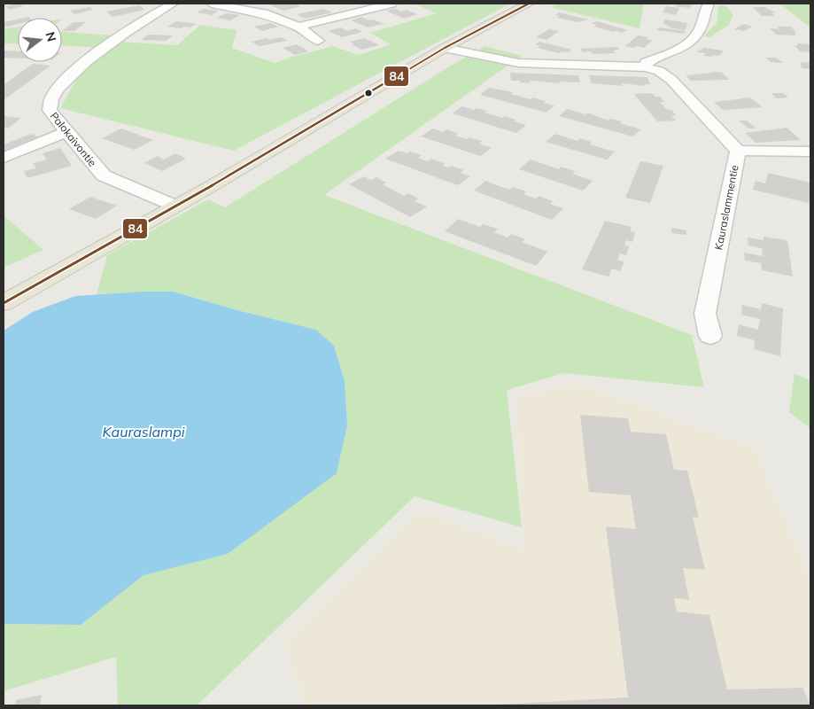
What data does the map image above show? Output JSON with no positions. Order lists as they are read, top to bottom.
{
  "streets": {
    "street": ["Palokaivontie", "Kauraslammentie"]
  },
  "water": ["Kauraslampi"],
  "lines": ["transit line 84"],
  "north": "right"
}
